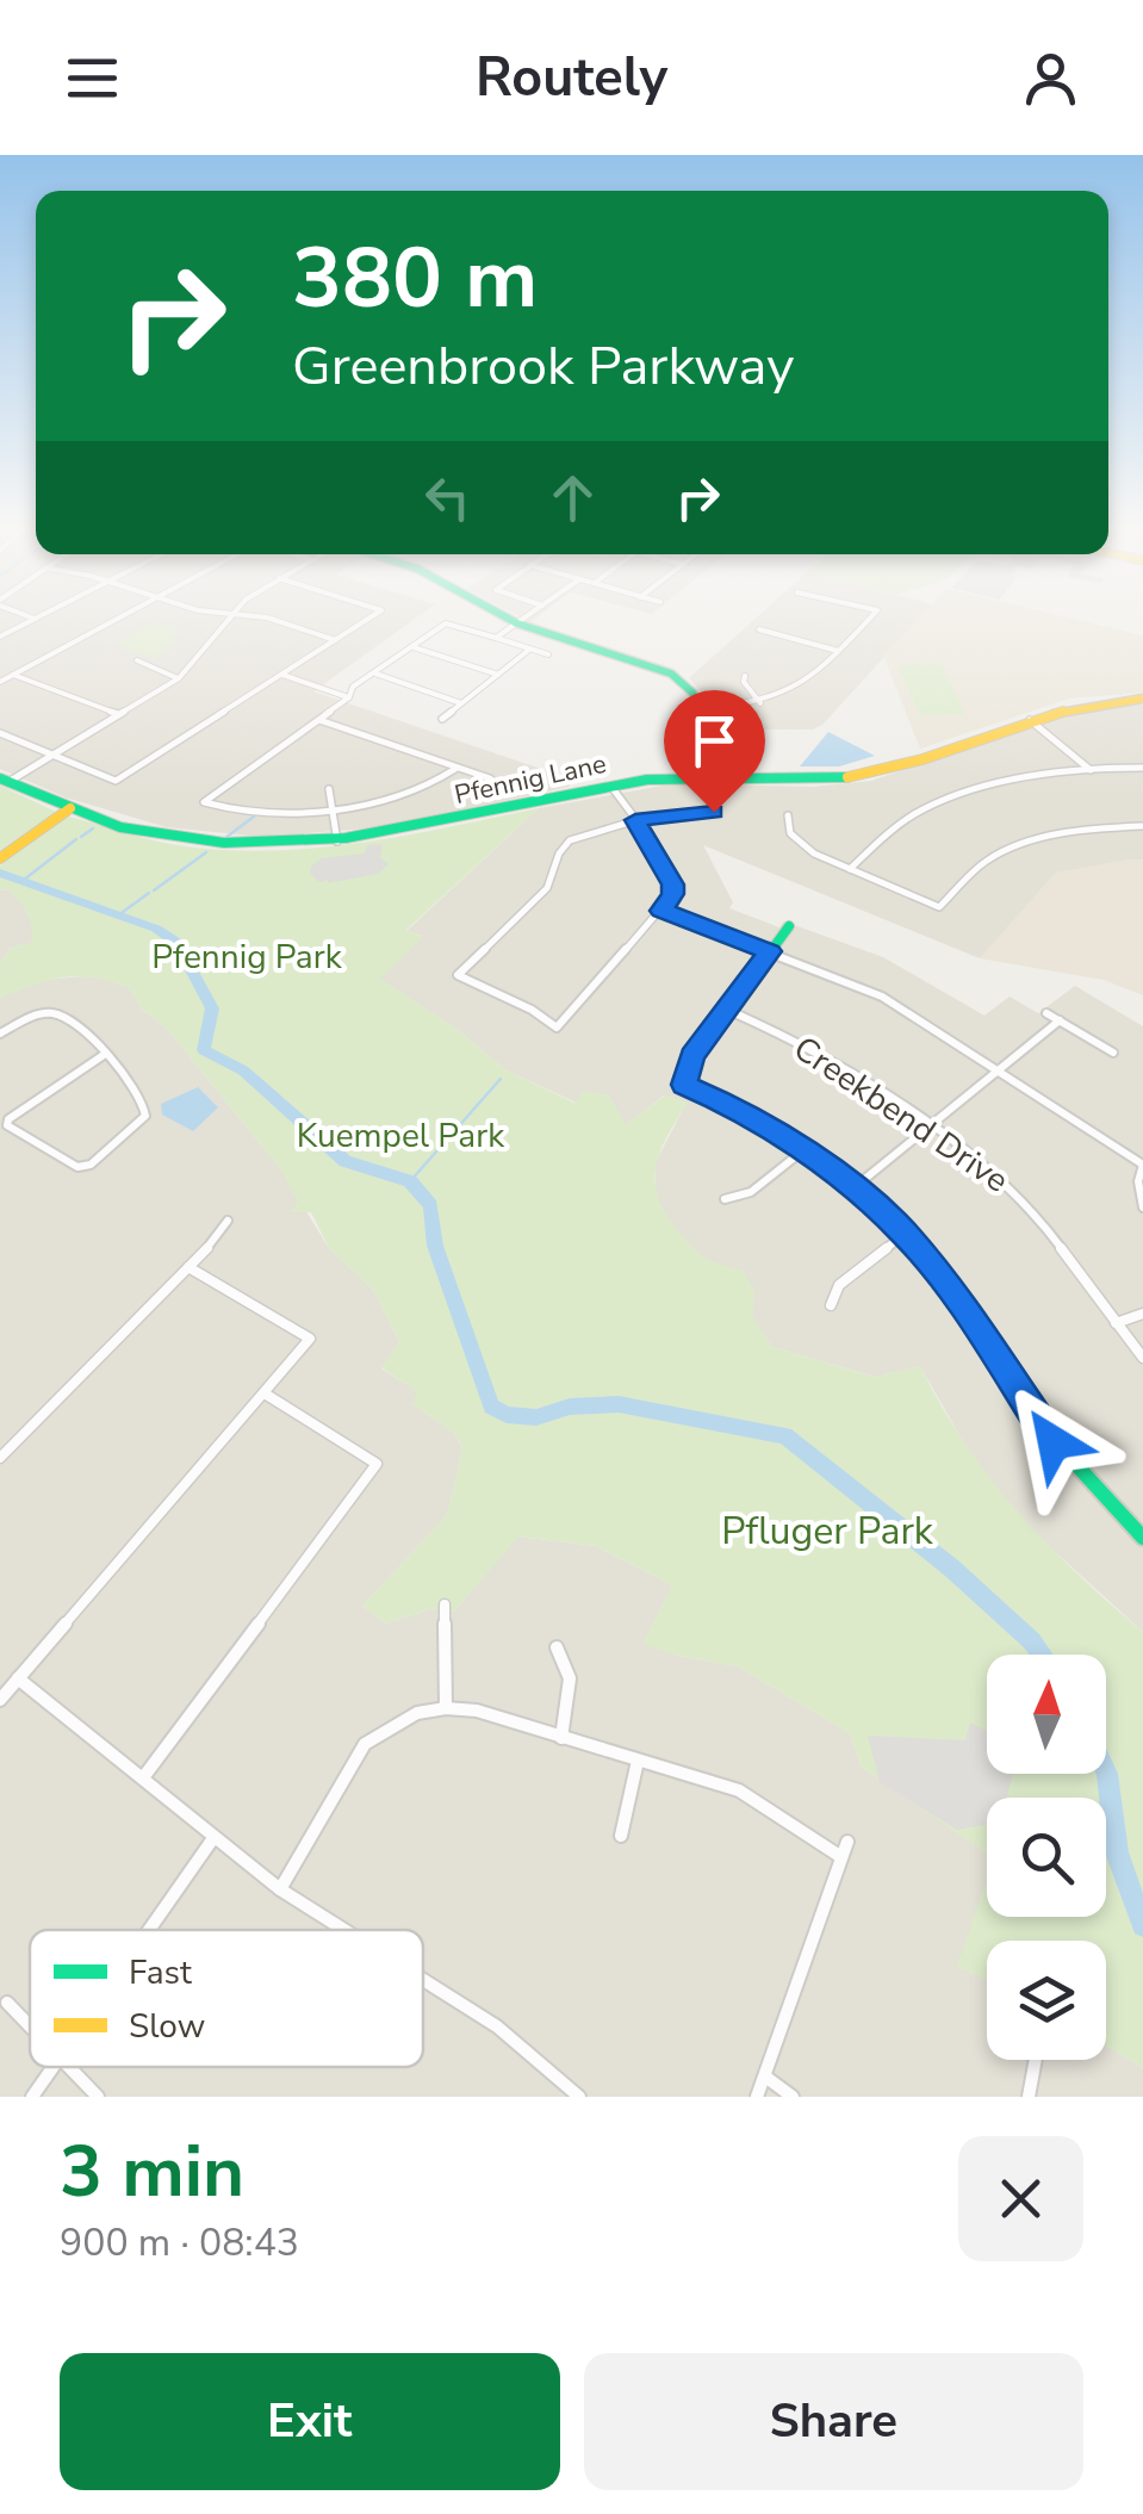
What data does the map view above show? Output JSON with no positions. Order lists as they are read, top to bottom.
{
  "streets": {
    "street": ["Pfennig Lane", "Creekbend Drive"]
  },
  "parks": ["Pfennig Park", "Kuempel Park", "Pfluger Park"],
  "legend": ["Fast", "Slow"],
  "north": "top",
  "page": {
    "header": "Routely",
    "turn": ["380 m", "Greenbrook Parkway"],
    "heading": ["3 min", "900 m · 08:43"],
    "buttons": ["Exit", "Share"]
  }
}
